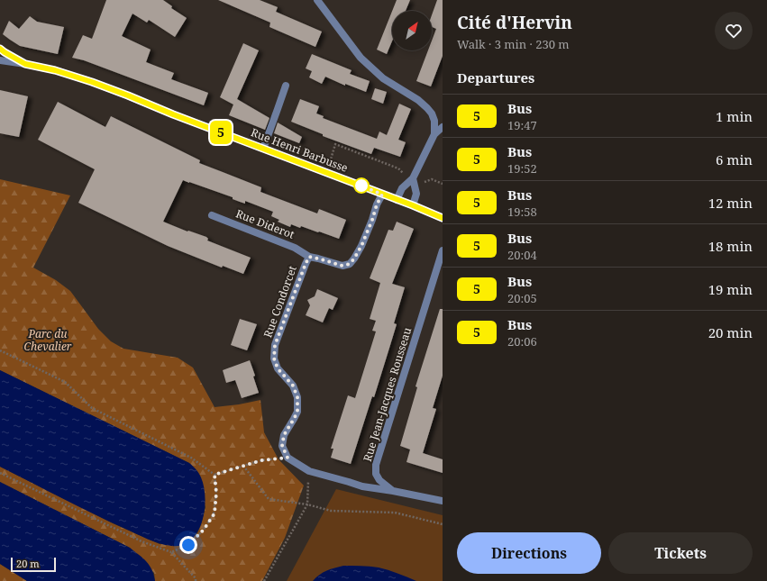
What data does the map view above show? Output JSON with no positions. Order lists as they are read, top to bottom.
{
  "streets": {
    "street": [
      "Rue Henri Barbusse",
      "Rue Diderot",
      "Rue Condorcet",
      "Rue Jean-Jacques Rousseau"
    ]
  },
  "crossings": [
    ["Rue Henri Barbusse", "Rue Condorcet"],
    ["Rue Diderot", "Rue Condorcet"]
  ],
  "parks": ["Parc du Chevalier"],
  "lines": ["bus line 5"],
  "scale_bar": "20 m",
  "north": "top right",
  "page": {
    "on_map": "5",
    "heading": [
      ["Cité d'Hervin", "Walk · 3 min · 230 m"],
      "Departures"
    ],
    "list": [
      {
        "mark": "5",
        "name": "Bus",
        "note": "19:47",
        "value": "1 min"
      },
      {
        "mark": "5",
        "name": "Bus",
        "note": "19:52",
        "value": "6 min"
      },
      {
        "mark": "5",
        "name": "Bus",
        "note": "19:58",
        "value": "12 min"
      },
      {
        "mark": "5",
        "name": "Bus",
        "note": "20:04",
        "value": "18 min"
      },
      {
        "mark": "5",
        "name": "Bus",
        "note": "20:05",
        "value": "19 min"
      },
      {
        "mark": "5",
        "name": "Bus",
        "note": "20:06",
        "value": "20 min"
      }
    ],
    "buttons": ["Directions", "Tickets"],
    "scale": "20 m"
  }
}
